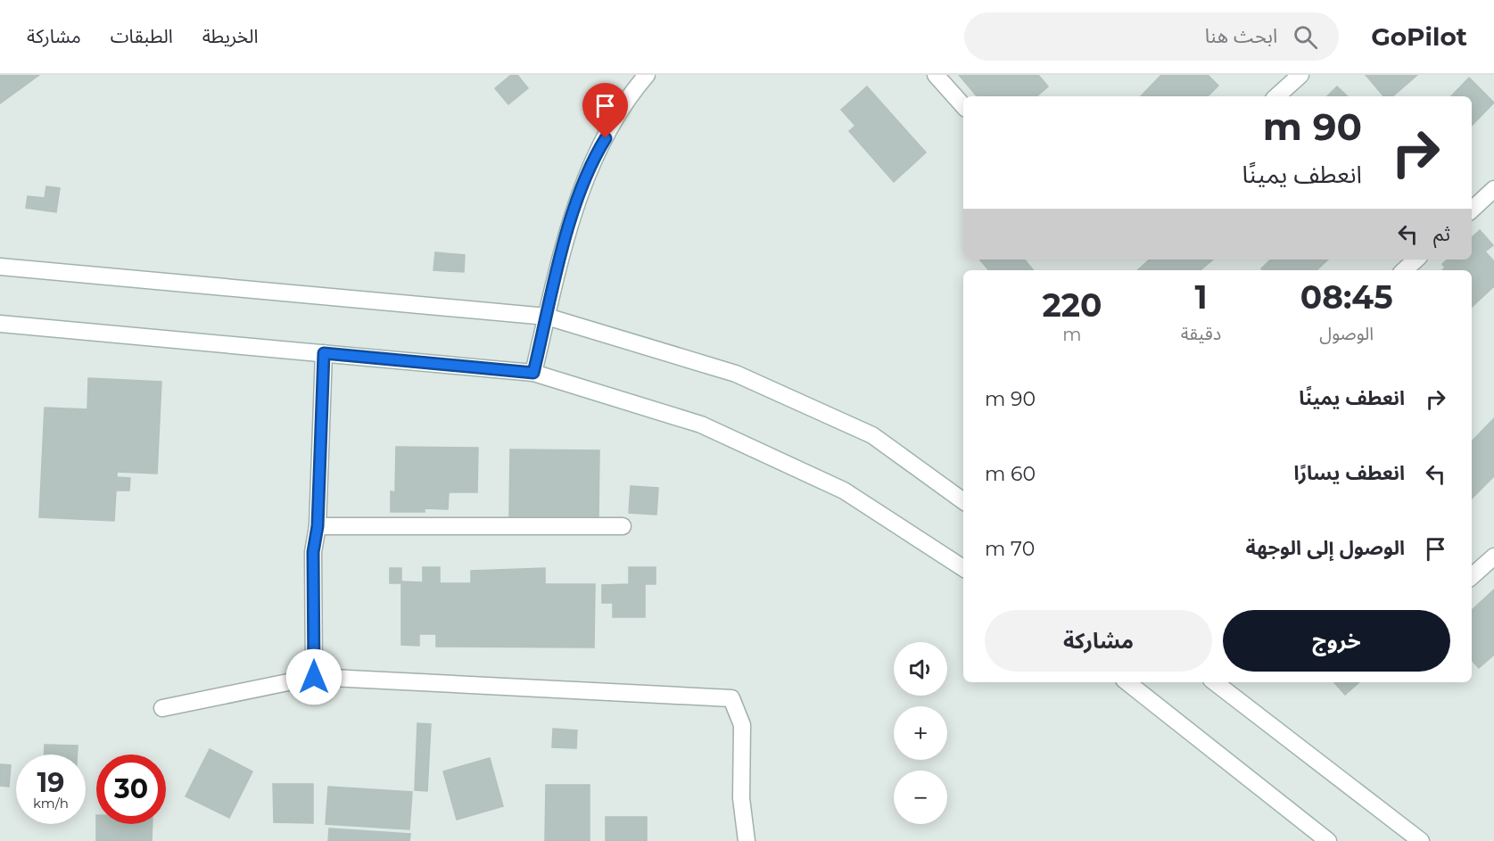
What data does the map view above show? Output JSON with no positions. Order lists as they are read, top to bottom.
{
  "page": {
    "header": "GoPilot",
    "search": "ابحث هنا",
    "nav": ["الخريطة", "الطبقات", "مشاركة"],
    "turn": ["90 m", "انعطف يمينًا"],
    "then": "ثم",
    "eta": [
      "08:45",
      "الوصول",
      "1",
      "دقيقة",
      "220",
      "m"
    ],
    "list": [
      {
        "name": "انعطف يمينًا",
        "value": "90 m"
      },
      {
        "name": "انعطف يسارًا",
        "value": "60 m"
      },
      {
        "name": "الوصول إلى الوجهة",
        "value": "70 m"
      }
    ],
    "buttons": ["خروج", "مشاركة"],
    "map_buttons": ["+", "−"],
    "speed": "19 km/h",
    "limit": "30"
  }
}
